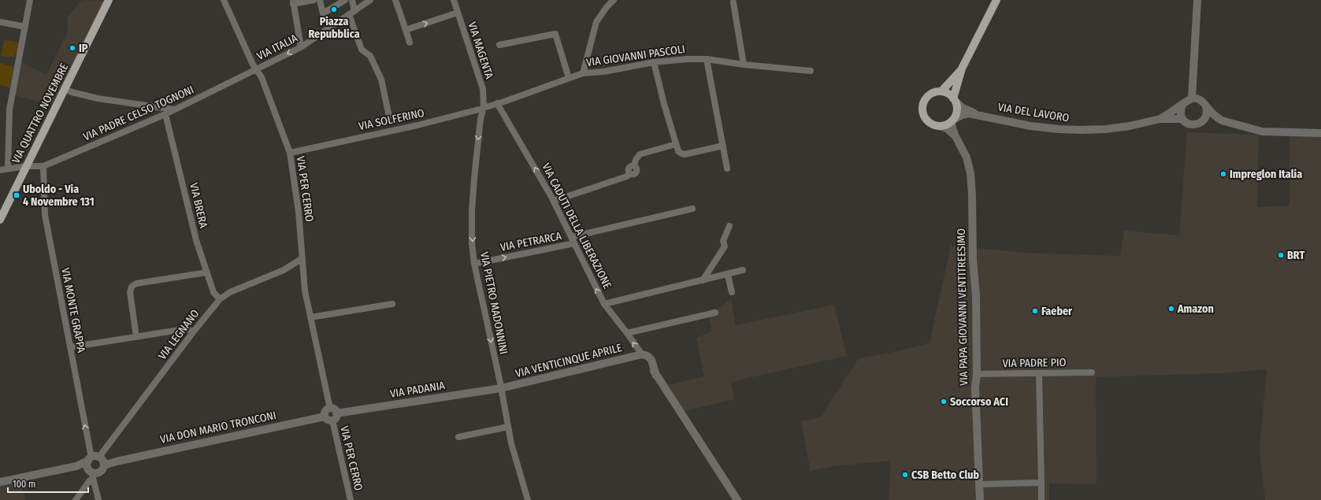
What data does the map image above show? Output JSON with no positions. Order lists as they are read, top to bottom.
{
  "streets": {
    "main road": ["VIA QUATTRO NOVEMBRE"],
    "street": [
      "VIA ITALIA",
      "VIA MAGENTA",
      "VIA GIOVANNI PASCOLI",
      "VIA DEL LAVORO",
      "VIA PADRE CELSO TOGNONI",
      "VIA SOLFERINO",
      "VIA PER CERRO",
      "VIA BRERA",
      "VIA CADUTI DELLA LIBERAZIONE",
      "VIA PETRARCA",
      "VIA PIETRO MADONNINI",
      "VIA PAPA GIOVANNI VENTITREESIMO",
      "VIA MONTE GRAPPA",
      "VIA LEGNANO",
      "VIA VENTICINQUE APRILE",
      "VIA PADRE PIO",
      "VIA PADANIA",
      "VIA DON MARIO TRONCONI"
    ]
  },
  "crossings": [
    ["VIA ITALIA", "VIA PADRE CELSO TOGNONI"],
    ["VIA ITALIA", "VIA PER CERRO"],
    ["VIA MAGENTA", "VIA SOLFERINO"],
    ["VIA MAGENTA", "VIA PIETRO MADONNINI"],
    ["VIA GIOVANNI PASCOLI", "VIA SOLFERINO"],
    ["VIA GIOVANNI PASCOLI", "VIA CADUTI DELLA LIBERAZIONE"],
    ["VIA DEL LAVORO", "VIA PAPA GIOVANNI VENTITREESIMO"],
    ["VIA QUATTRO NOVEMBRE", "VIA PADRE CELSO TOGNONI"],
    ["VIA PADRE CELSO TOGNONI", "VIA PER CERRO"],
    ["VIA PADRE CELSO TOGNONI", "VIA BRERA"],
    ["VIA PADRE CELSO TOGNONI", "VIA MONTE GRAPPA"],
    ["VIA SOLFERINO", "VIA PER CERRO"],
    ["VIA SOLFERINO", "VIA CADUTI DELLA LIBERAZIONE"],
    ["VIA SOLFERINO", "VIA PIETRO MADONNINI"],
    ["VIA PER CERRO", "VIA LEGNANO"],
    ["VIA PER CERRO", "VIA PADANIA"],
    ["VIA PER CERRO", "VIA DON MARIO TRONCONI"],
    ["VIA BRERA", "VIA LEGNANO"],
    ["VIA CADUTI DELLA LIBERAZIONE", "VIA PETRARCA"],
    ["VIA CADUTI DELLA LIBERAZIONE", "VIA VENTICINQUE APRILE"],
    ["VIA PETRARCA", "VIA PIETRO MADONNINI"],
    ["VIA PIETRO MADONNINI", "VIA VENTICINQUE APRILE"],
    ["VIA PIETRO MADONNINI", "VIA PADANIA"],
    ["VIA PAPA GIOVANNI VENTITREESIMO", "VIA PADRE PIO"],
    ["VIA MONTE GRAPPA", "VIA LEGNANO"],
    ["VIA MONTE GRAPPA", "VIA DON MARIO TRONCONI"],
    ["VIA LEGNANO", "VIA DON MARIO TRONCONI"],
    ["VIA VENTICINQUE APRILE", "VIA PADANIA"],
    ["VIA PADANIA", "VIA DON MARIO TRONCONI"]
  ],
  "one_way": [
    "VIA ITALIA",
    "VIA CADUTI DELLA LIBERAZIONE",
    "VIA PETRARCA",
    "VIA PIETRO MADONNINI",
    "VIA MONTE GRAPPA"
  ],
  "places": {
    "other": [
      "Piazza Repubblica",
      "IP",
      "Impreglon Italia",
      "BRT",
      "Amazon",
      "Faeber",
      "Soccorso ACI",
      "CSB Betto Club"
    ],
    "transit": ["Uboldo - Via 4 Novembre 131"]
  },
  "scale_bar": "100 m"
}
